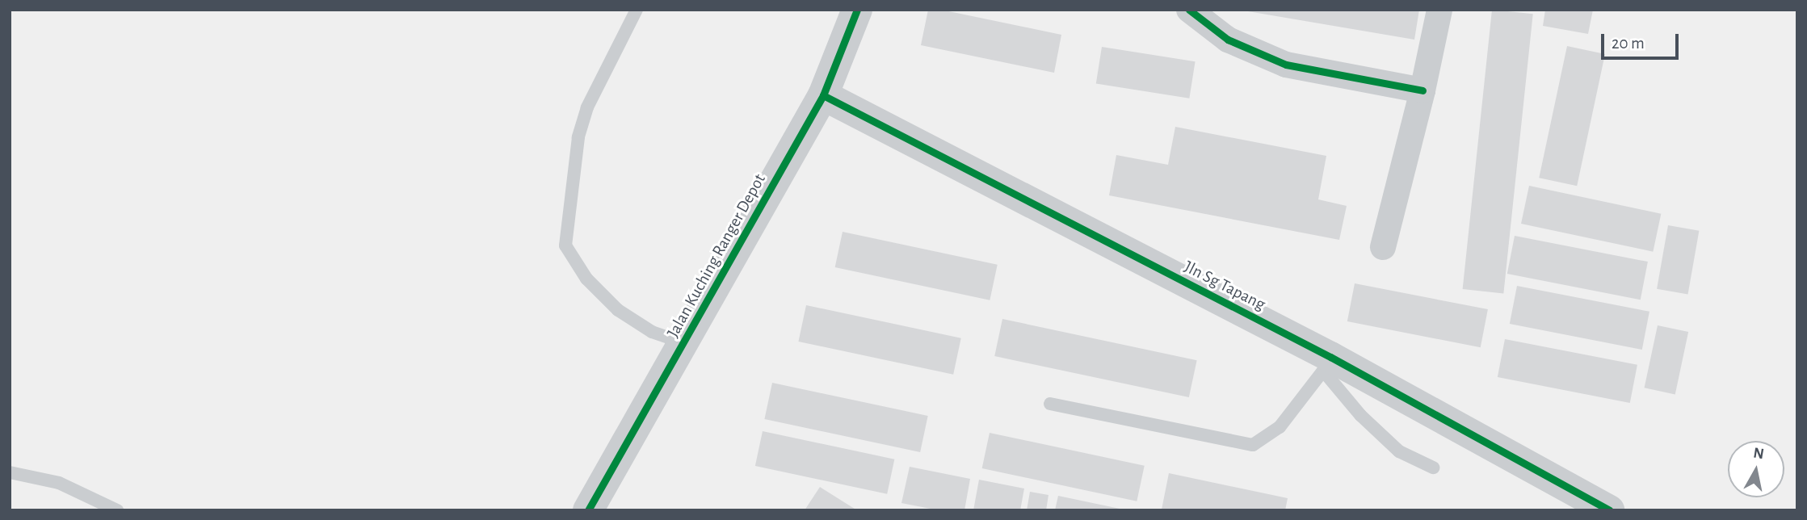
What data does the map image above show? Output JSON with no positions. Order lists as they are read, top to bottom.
{
  "streets": {
    "street": ["Jalan Kuching Ranger Depot", "Jln Sg Tapang"]
  },
  "crossings": [
    ["Jalan Kuching Ranger Depot", "Jln Sg Tapang"]
  ],
  "scale_bar": "20 m",
  "north": "top"
}
